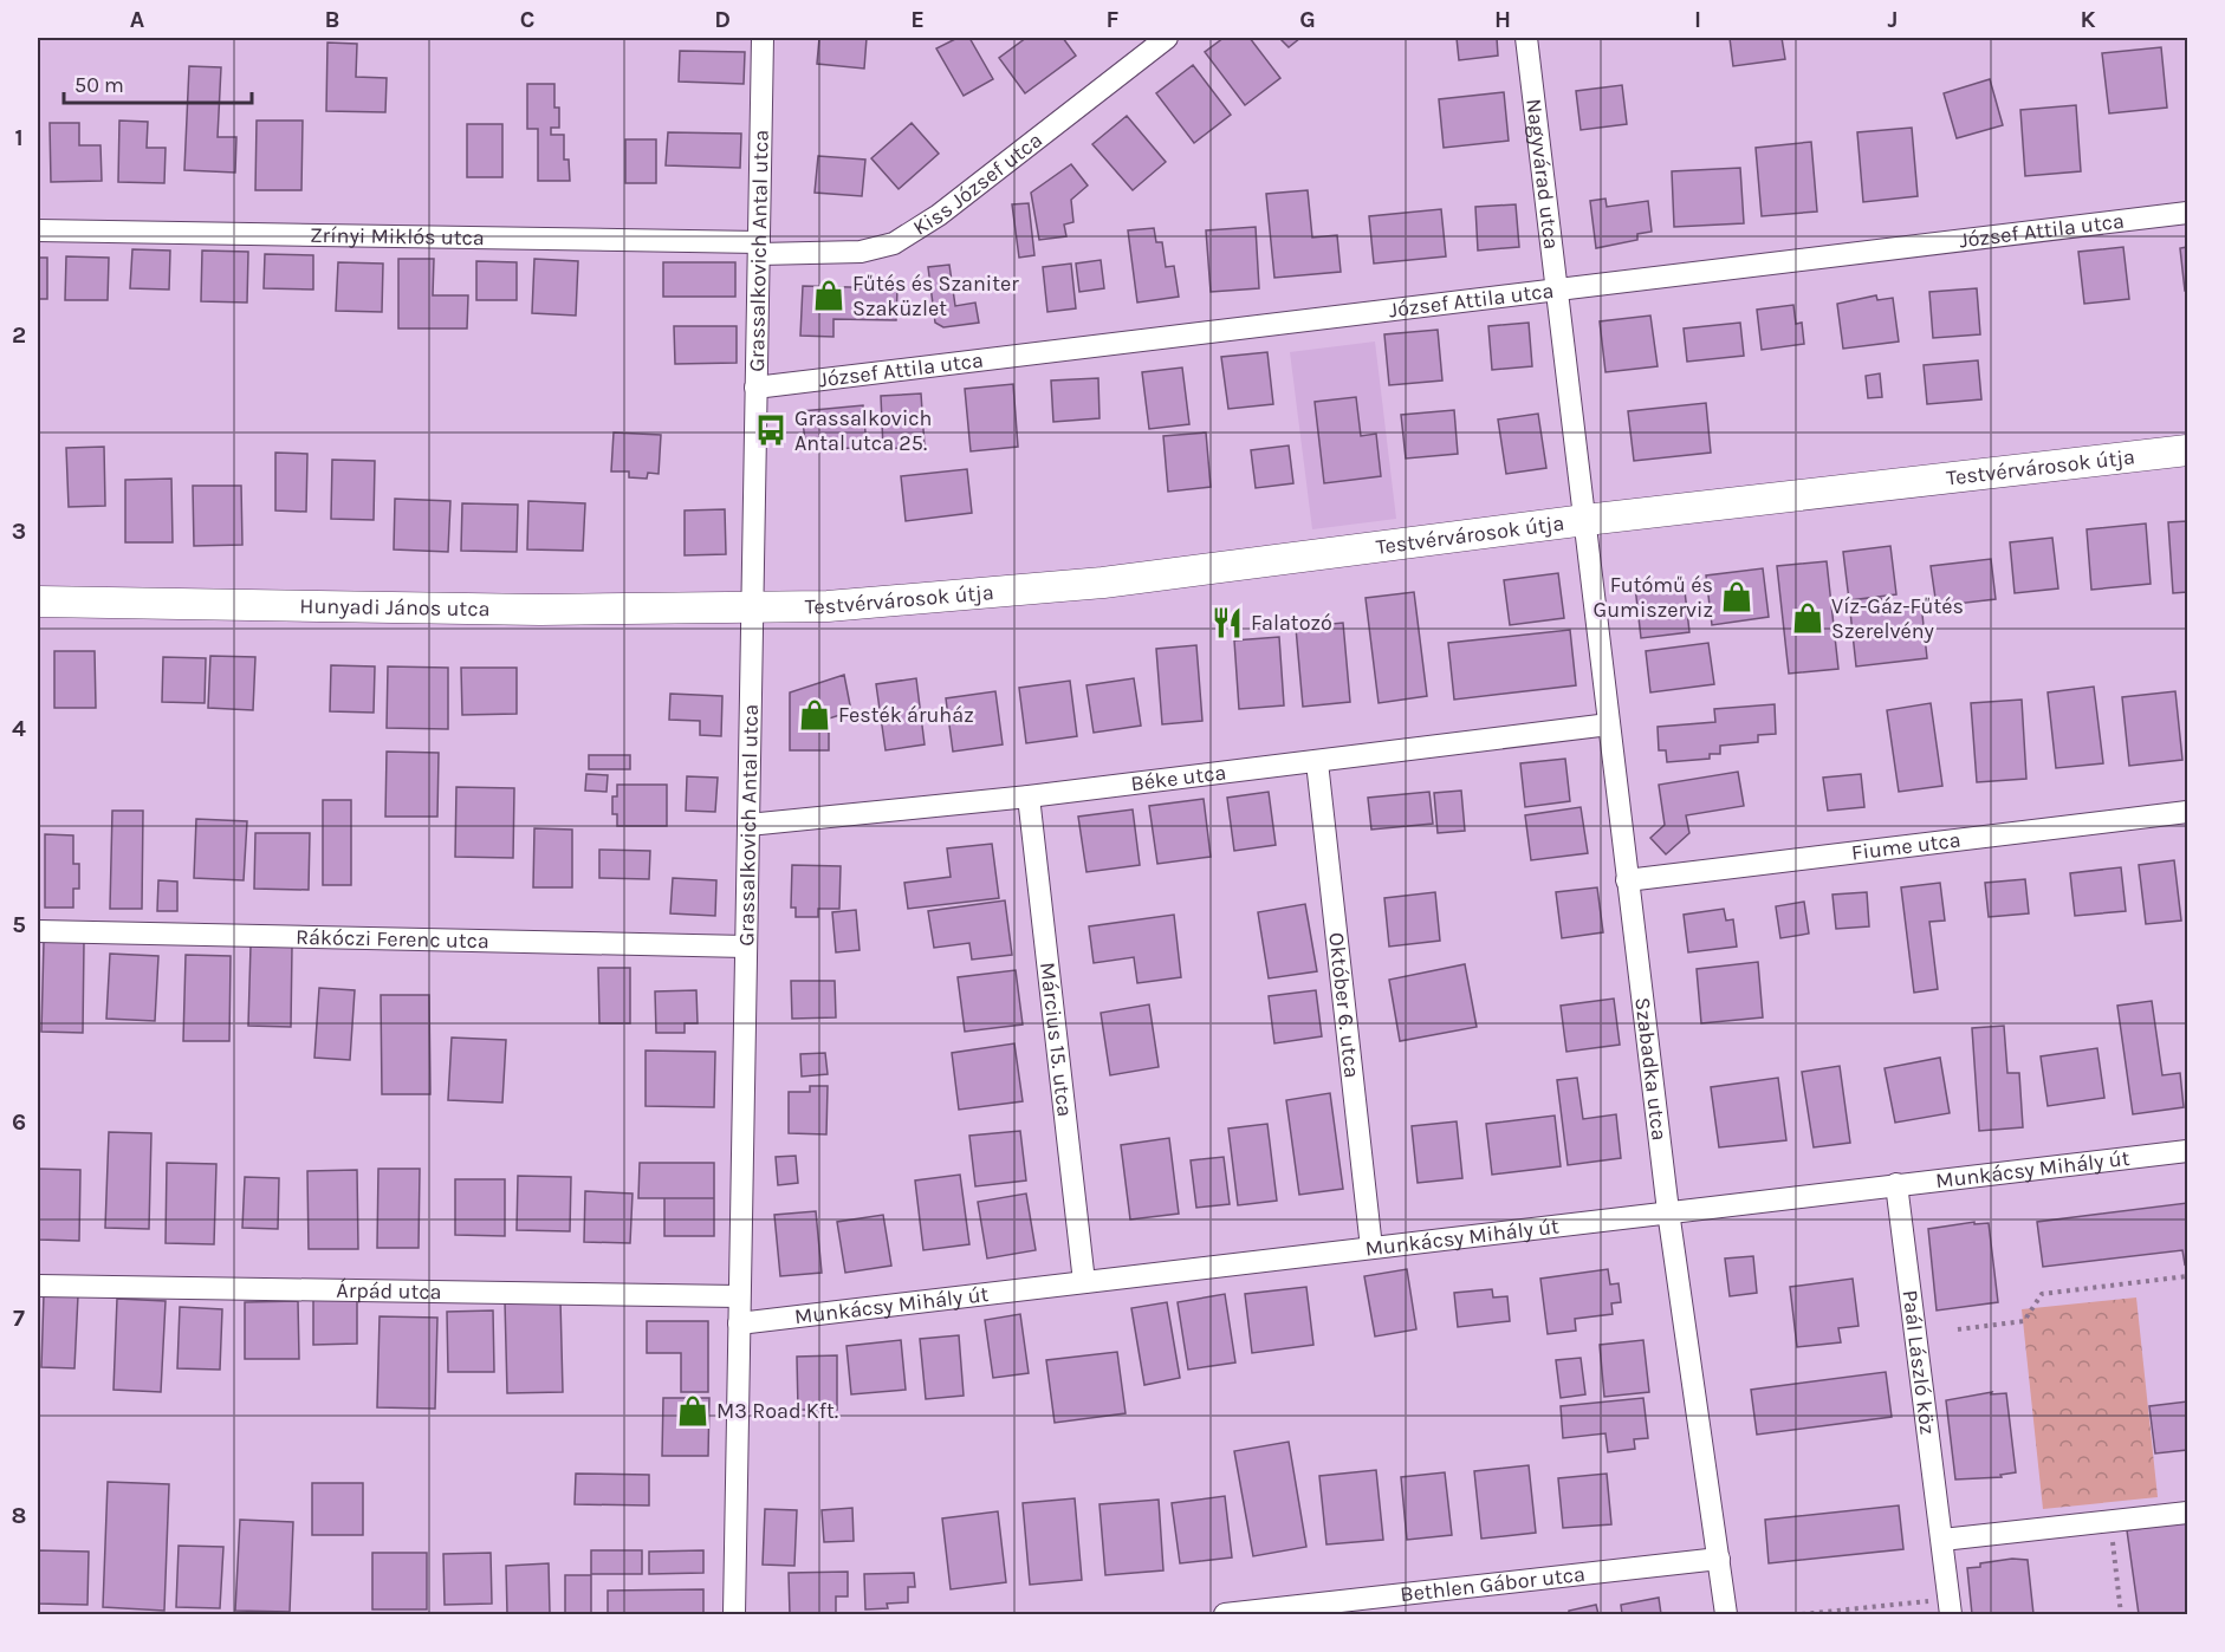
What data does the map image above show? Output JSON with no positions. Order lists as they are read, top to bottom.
{
  "streets": {
    "street": [
      "Nagyvárad utca",
      "Kiss József utca",
      "József Attila utca",
      "Zrínyi Miklós utca",
      "Grassalkovich Antal utca",
      "Testvérvárosok útja",
      "Hunyadi János utca",
      "Béke utca",
      "Fiume utca",
      "Rákóczi Ferenc utca",
      "Október 6. utca",
      "Március 15. utca",
      "Szabadka utca",
      "Munkácsy Mihály út",
      "Árpád utca",
      "Paál László köz",
      "Bethlen Gábor utca"
    ]
  },
  "crossings": [
    ["Nagyvárad utca", "József Attila utca"],
    ["Nagyvárad utca", "Testvérvárosok útja"],
    ["Nagyvárad utca", "Szabadka utca"],
    ["Kiss József utca", "Zrínyi Miklós utca"],
    ["Kiss József utca", "Grassalkovich Antal utca"],
    ["József Attila utca", "Grassalkovich Antal utca"],
    ["Zrínyi Miklós utca", "Grassalkovich Antal utca"],
    ["Grassalkovich Antal utca", "Testvérvárosok útja"],
    ["Grassalkovich Antal utca", "Hunyadi János utca"],
    ["Grassalkovich Antal utca", "Béke utca"],
    ["Grassalkovich Antal utca", "Rákóczi Ferenc utca"],
    ["Grassalkovich Antal utca", "Munkácsy Mihály út"],
    ["Grassalkovich Antal utca", "Árpád utca"],
    ["Testvérvárosok útja", "Hunyadi János utca"],
    ["Testvérvárosok útja", "Szabadka utca"],
    ["Béke utca", "Október 6. utca"],
    ["Béke utca", "Március 15. utca"],
    ["Béke utca", "Szabadka utca"],
    ["Fiume utca", "Szabadka utca"],
    ["Október 6. utca", "Munkácsy Mihály út"],
    ["Március 15. utca", "Munkácsy Mihály út"],
    ["Szabadka utca", "Munkácsy Mihály út"],
    ["Szabadka utca", "Bethlen Gábor utca"],
    ["Munkácsy Mihály út", "Paál László köz"]
  ],
  "places": {
    "shop": [
      "Fűtés és Szaniter Szaküzlet",
      "Futómű és Gumiszerviz",
      "Víz-Gáz-Fűtés Szerelvény",
      "Festék áruház",
      "M3 Road Kft."
    ],
    "bus stop": ["Grassalkovich Antal utca 25."],
    "restaurant": ["Falatozó"]
  },
  "scale_bar": "50 m",
  "grid": {
    "columns": [
      "A",
      "B",
      "C",
      "D",
      "E",
      "F",
      "G",
      "H",
      "I",
      "J",
      "K"
    ],
    "rows": [
      "1",
      "2",
      "3",
      "4",
      "5",
      "6",
      "7",
      "8"
    ]
  }
}
